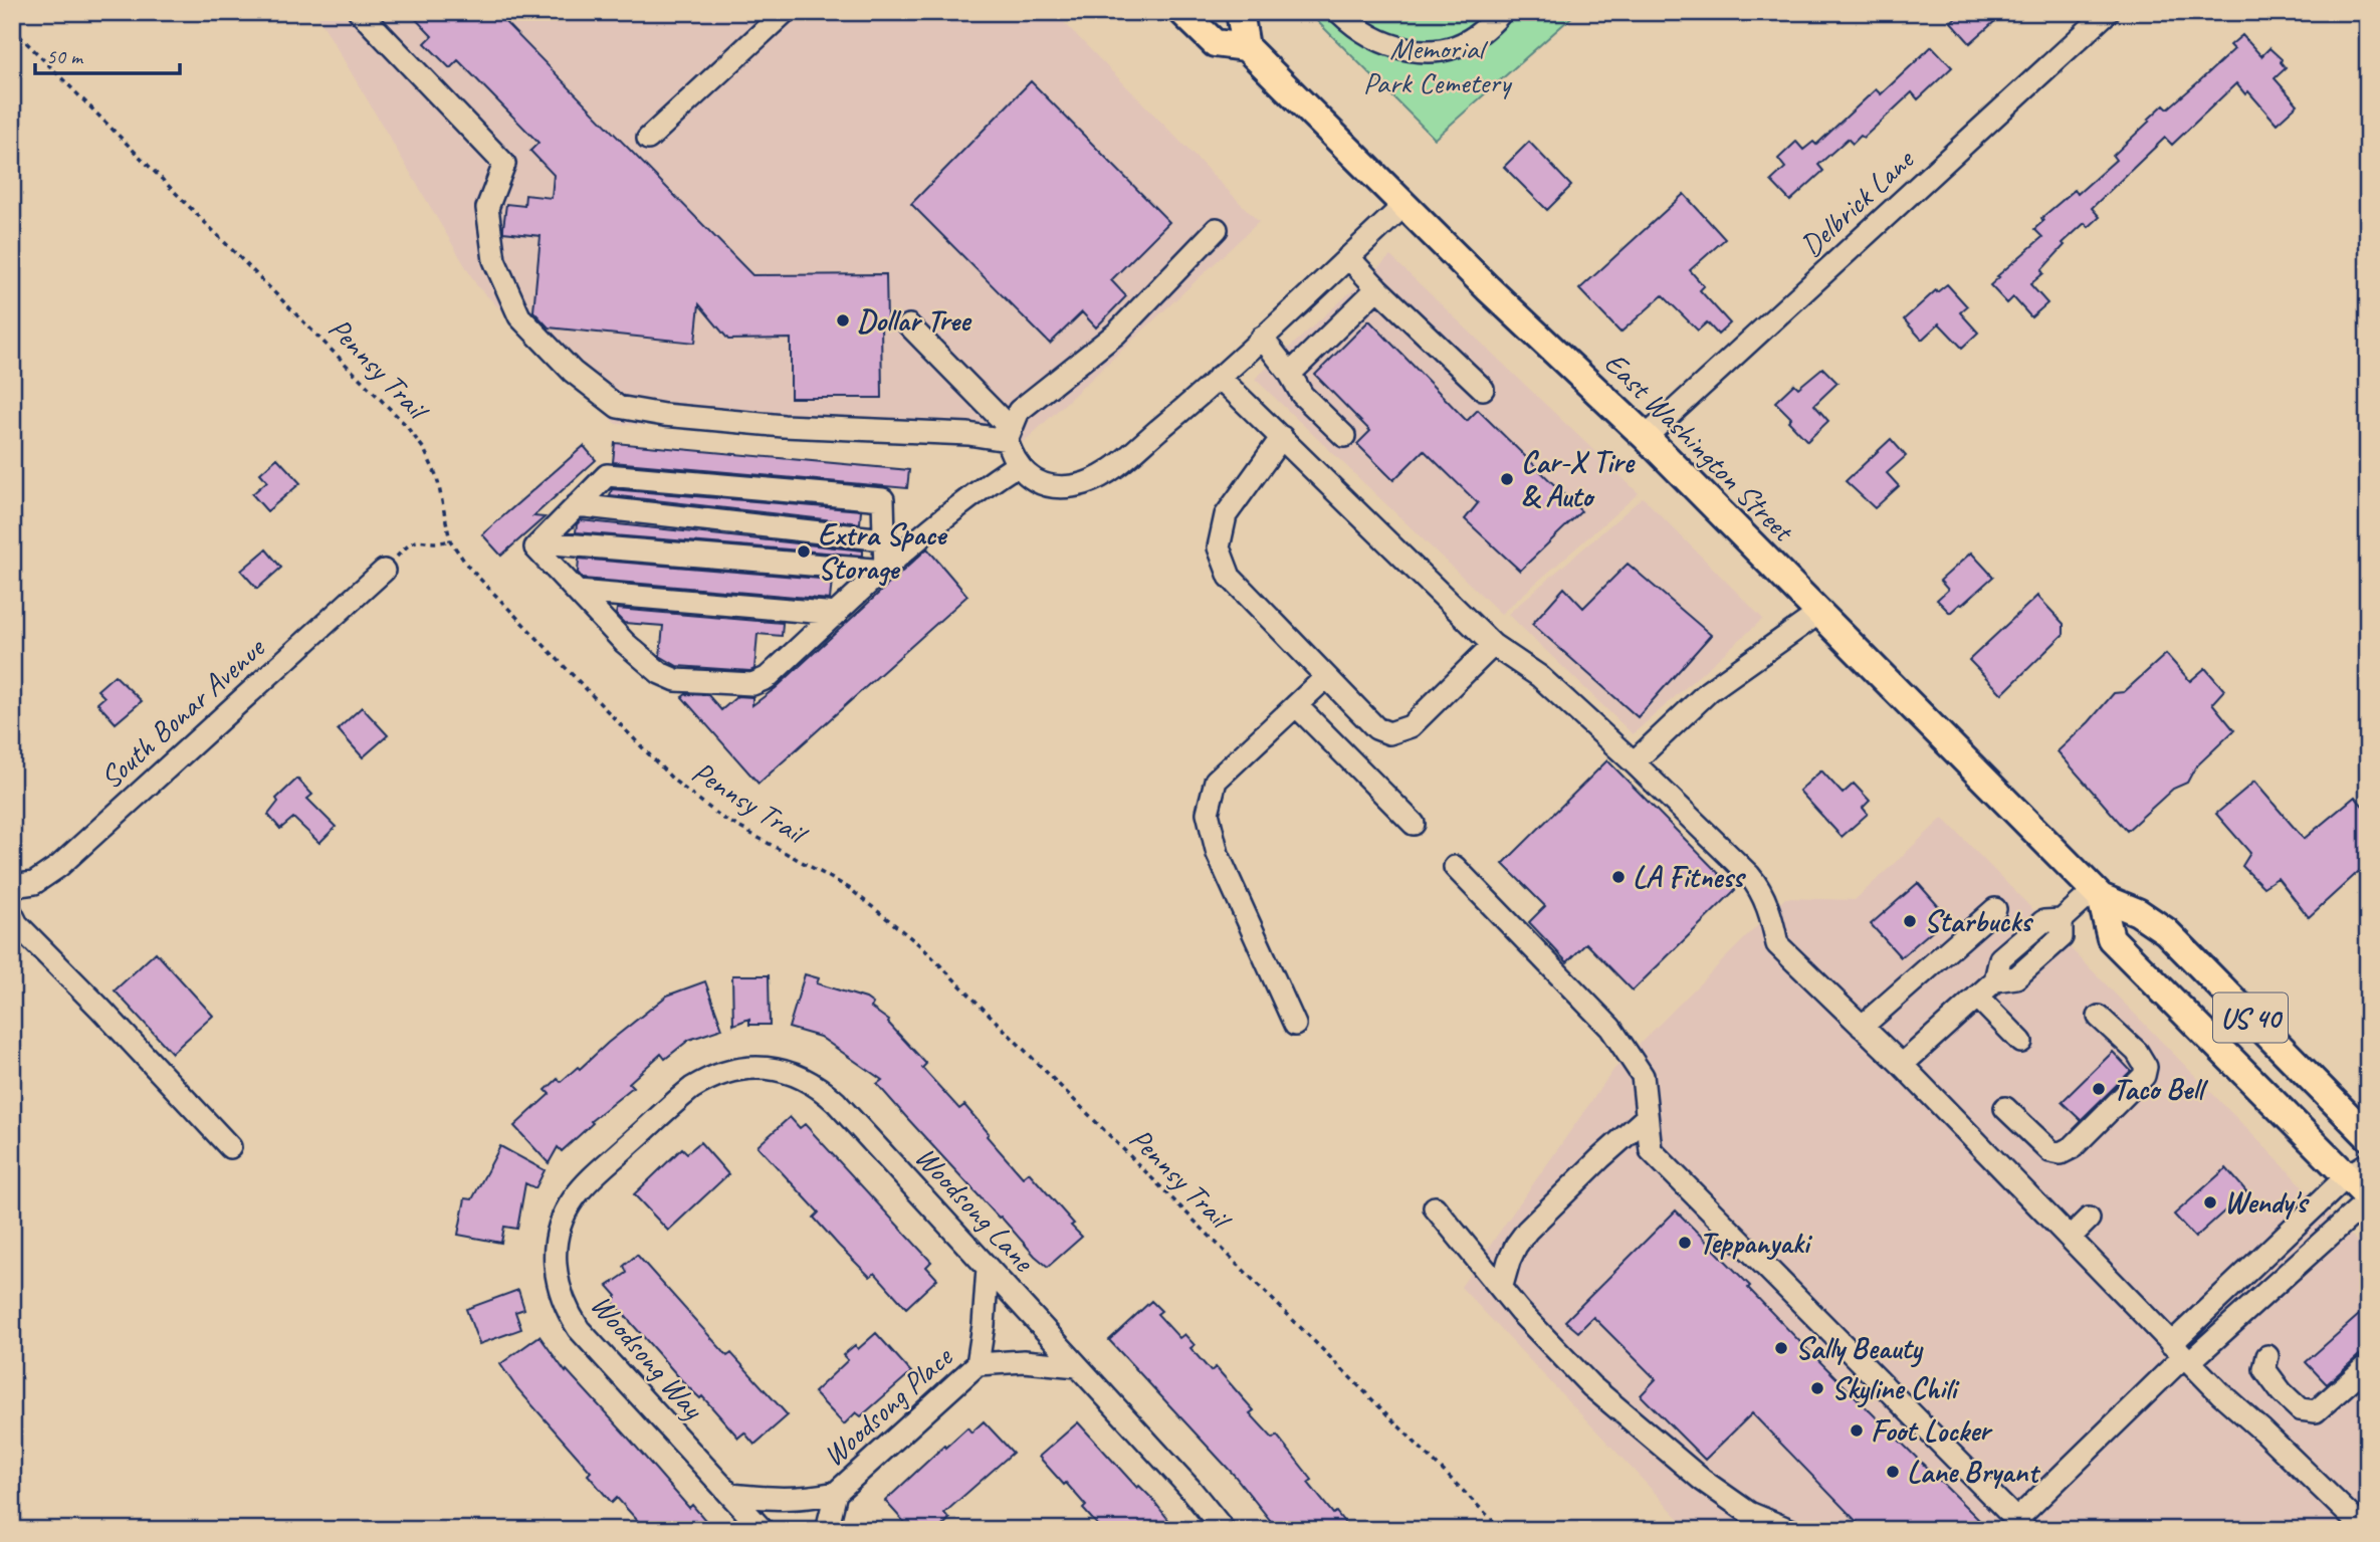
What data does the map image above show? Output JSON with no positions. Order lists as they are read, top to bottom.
{
  "streets": {
    "main road": ["East Washington Street", "US 40"],
    "street": [
      "Delbrick Lane",
      "South Bonar Avenue",
      "Woodsong Lane",
      "Woodsong Way",
      "Woodsong Place"
    ],
    "path": ["Pennsy Trail"]
  },
  "crossings": [
    ["Delbrick Lane", "East Washington Street"],
    ["East Washington Street", "US 40"],
    ["Woodsong Lane", "Woodsong Way"]
  ],
  "parks": ["Memorial Park Cemetery"],
  "places": [
    "Dollar Tree",
    "Car-X Tire & Auto",
    "Extra Space Storage",
    "LA Fitness",
    "Starbucks",
    "Taco Bell",
    "Wendy's",
    "Teppanyaki",
    "Sally Beauty",
    "Skyline Chili",
    "Foot Locker",
    "Lane Bryant"
  ],
  "scale_bar": "50 m"
}
